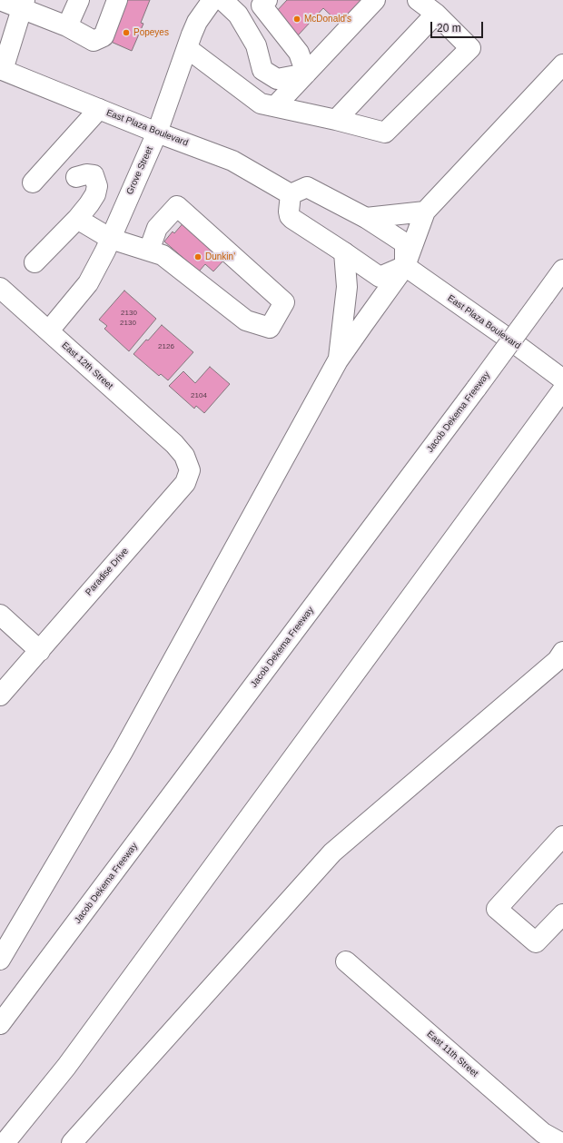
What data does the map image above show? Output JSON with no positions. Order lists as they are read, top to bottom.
{
  "streets": {
    "main road": [
      "East Plaza Boulevard",
      "Grove Street",
      "East 12th Street",
      "Jacob Dekema Freeway",
      "Paradise Drive",
      "East 11th Street"
    ]
  },
  "crossings": [
    ["East Plaza Boulevard", "Grove Street"],
    ["Grove Street", "East 12th Street"],
    ["East 12th Street", "Paradise Drive"]
  ],
  "places": ["McDonald's", "Popeyes", "Dunkin'"],
  "house_numbers": [
    "2130",
    "2130",
    "2126",
    "2104"
  ],
  "scale_bar": "20 m"
}
